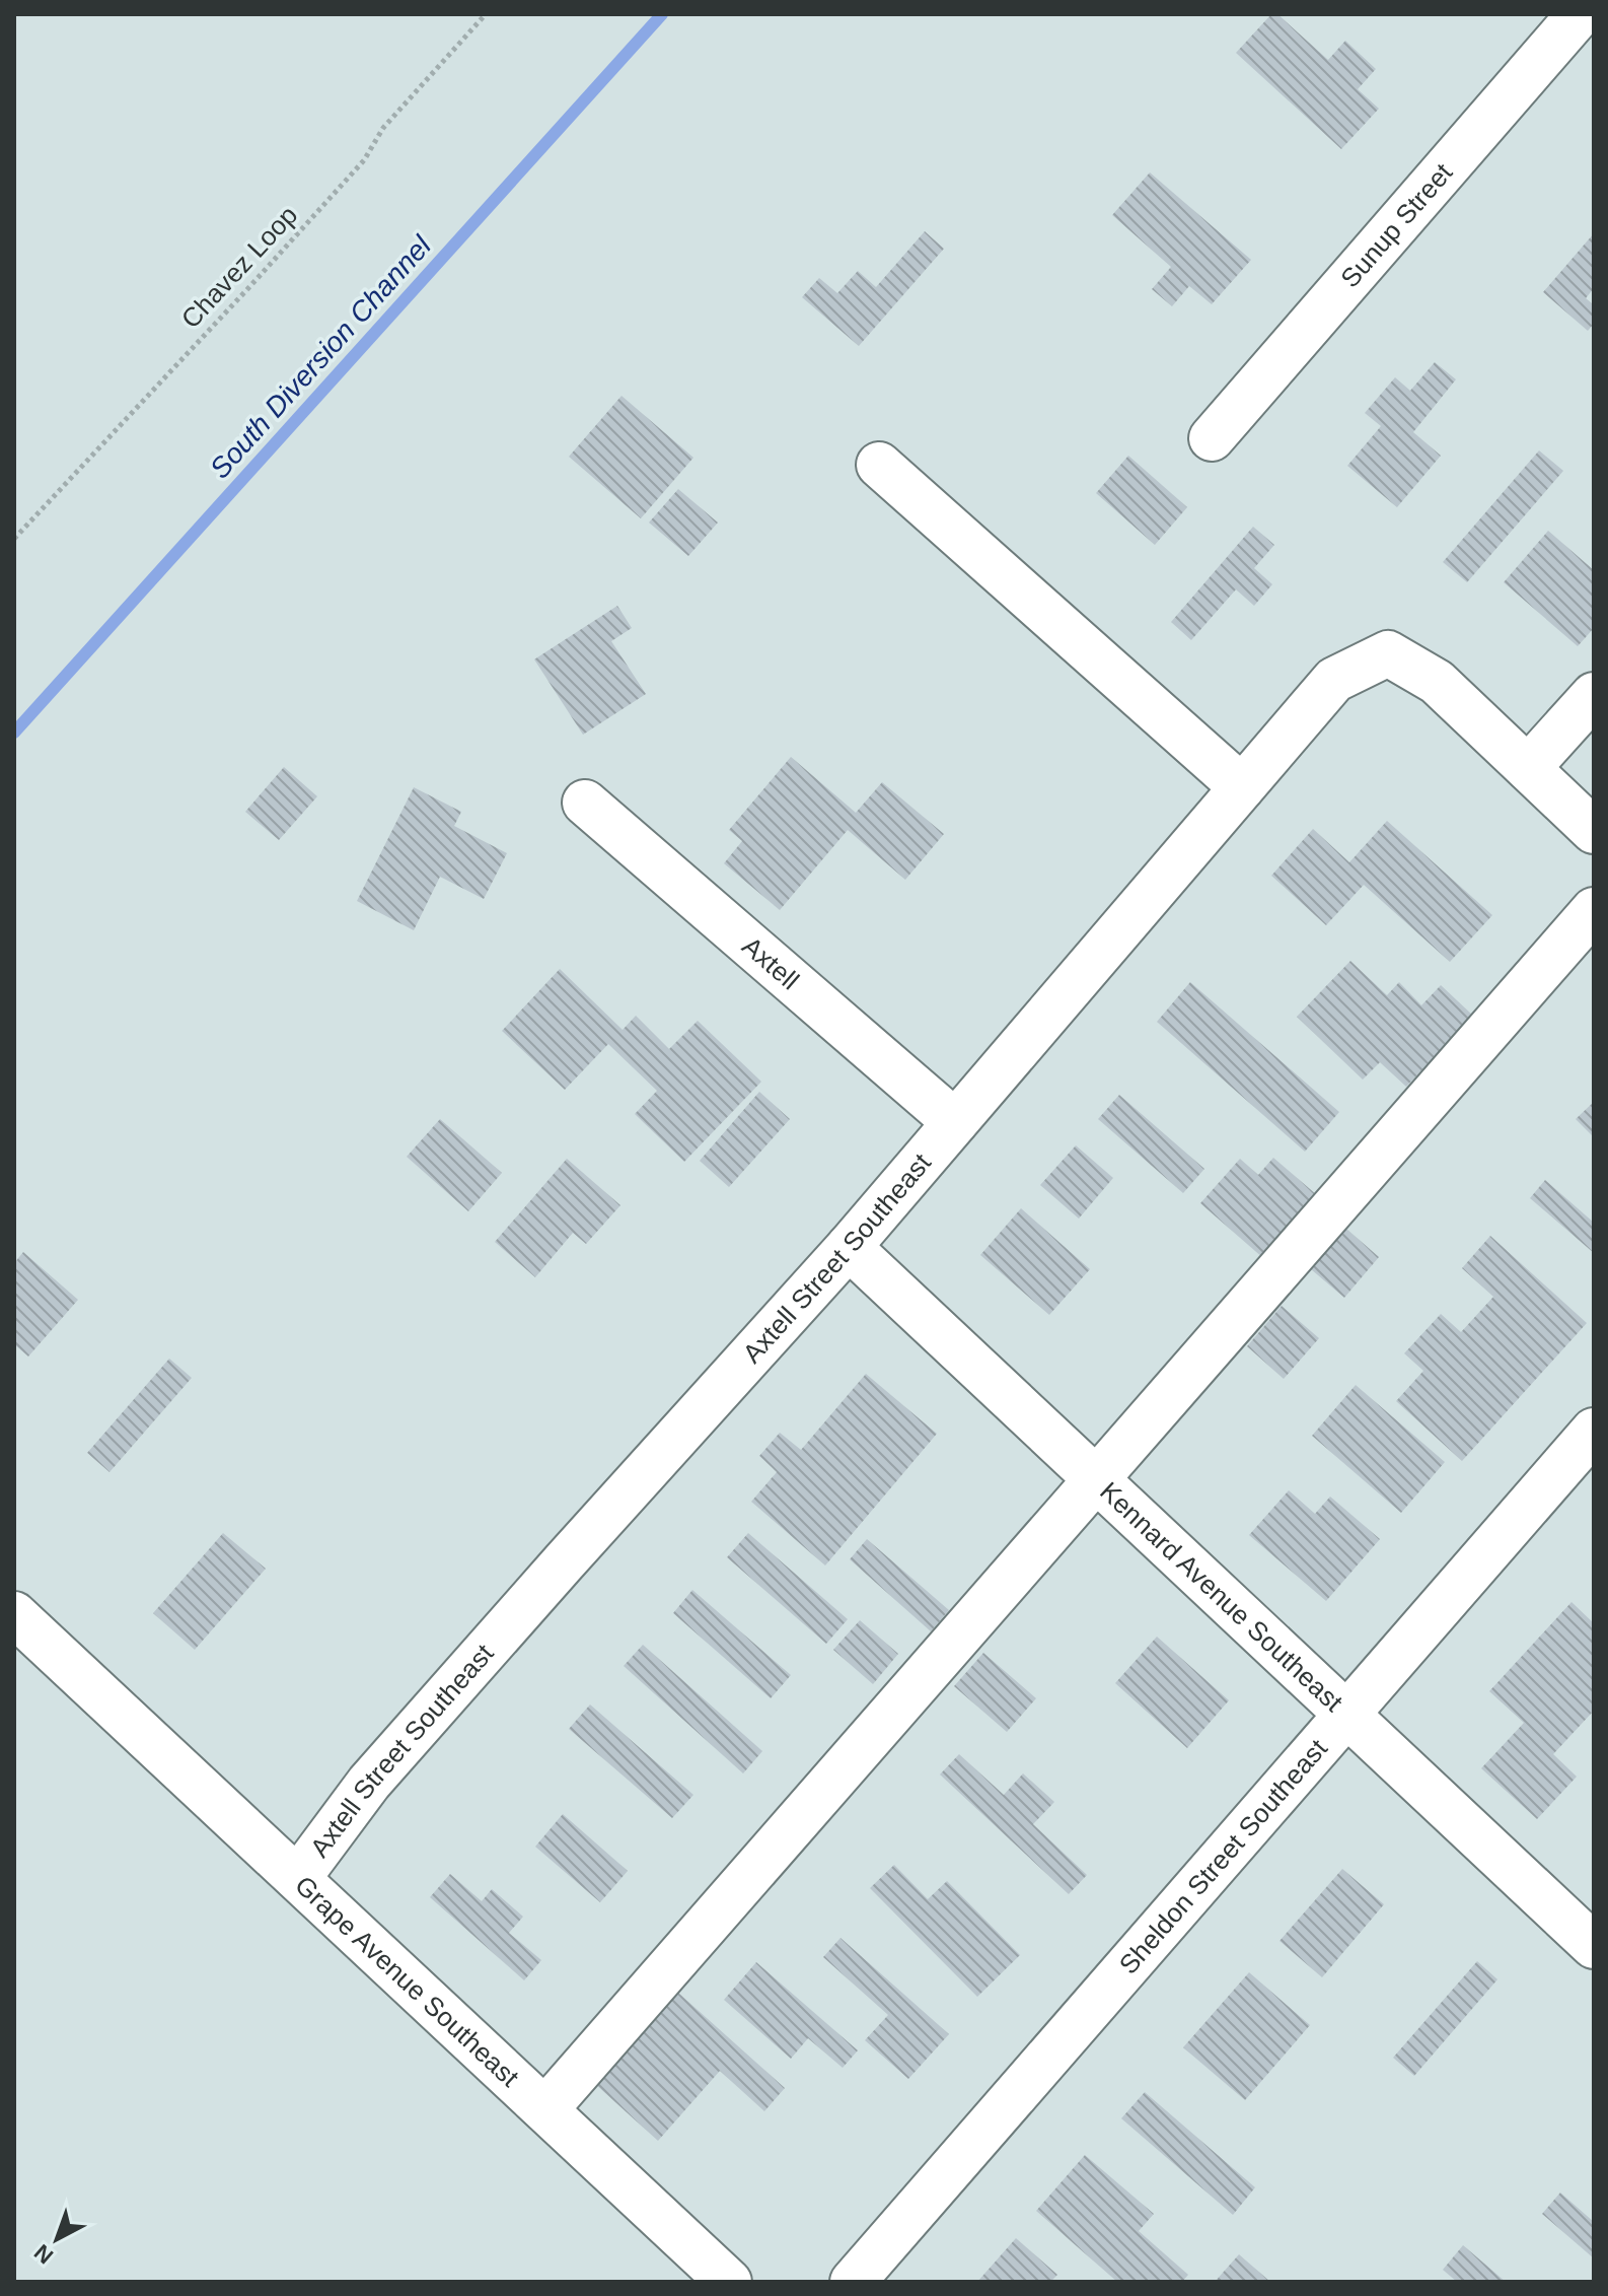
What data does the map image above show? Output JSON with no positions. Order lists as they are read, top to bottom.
{
  "streets": {
    "street": [
      "Sunup Street",
      "Axtell",
      "Axtell Street Southeast",
      "Kennard Avenue Southeast",
      "Sheldon Street Southeast",
      "Grape Avenue Southeast"
    ],
    "path": ["Chavez Loop"]
  },
  "crossings": [
    ["Axtell", "Axtell Street Southeast"],
    ["Axtell Street Southeast", "Kennard Avenue Southeast"],
    ["Axtell Street Southeast", "Grape Avenue Southeast"],
    ["Kennard Avenue Southeast", "Sheldon Street Southeast"]
  ],
  "water": ["South Diversion Channel"],
  "north": "bottom left"
}
